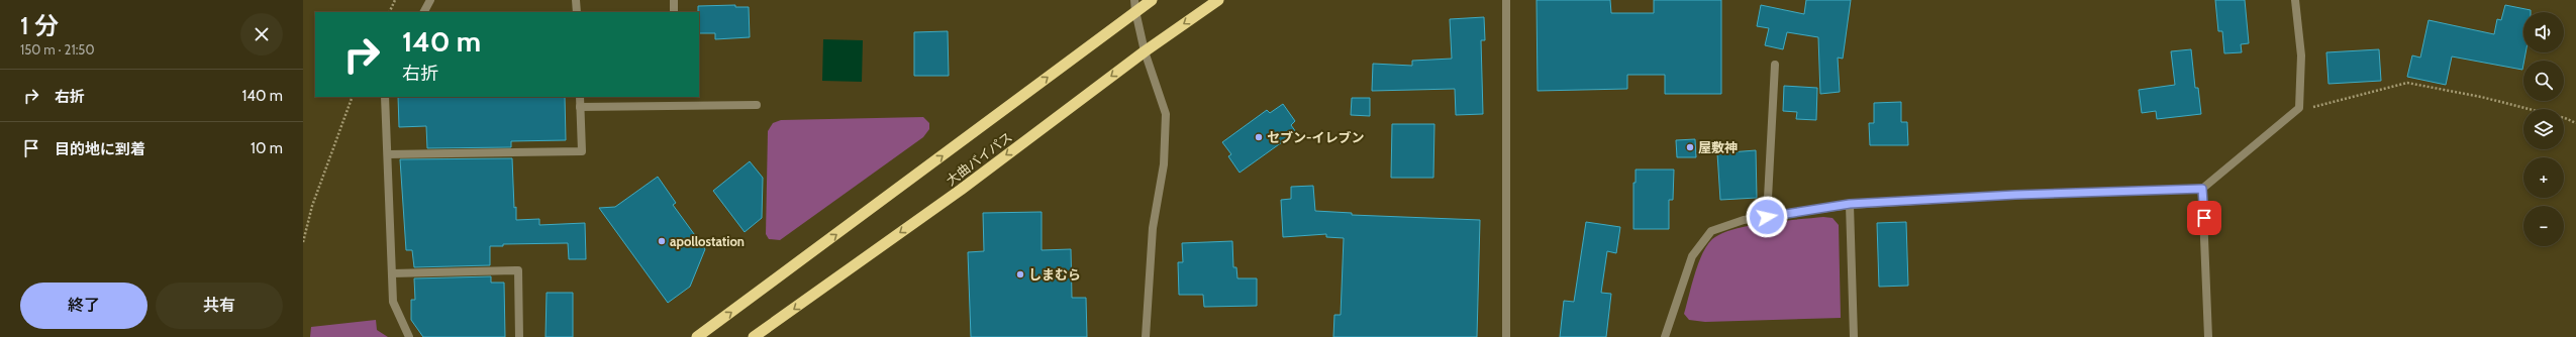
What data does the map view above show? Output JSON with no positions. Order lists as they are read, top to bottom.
{
  "streets": {
    "highway": ["大曲バイパス"]
  },
  "places": [
    "セブン-イレブン",
    "屋敷神",
    "apollostation",
    "しまむら"
  ],
  "page": {
    "heading": ["1 分", "150 m · 21:50"],
    "map_buttons": ["+", "−"],
    "turn": ["140 m", "右折"],
    "list": [
      {
        "name": "右折",
        "value": "140 m"
      },
      {
        "name": "目的地に到着",
        "value": "10 m"
      }
    ],
    "buttons": ["終了", "共有"]
  }
}
